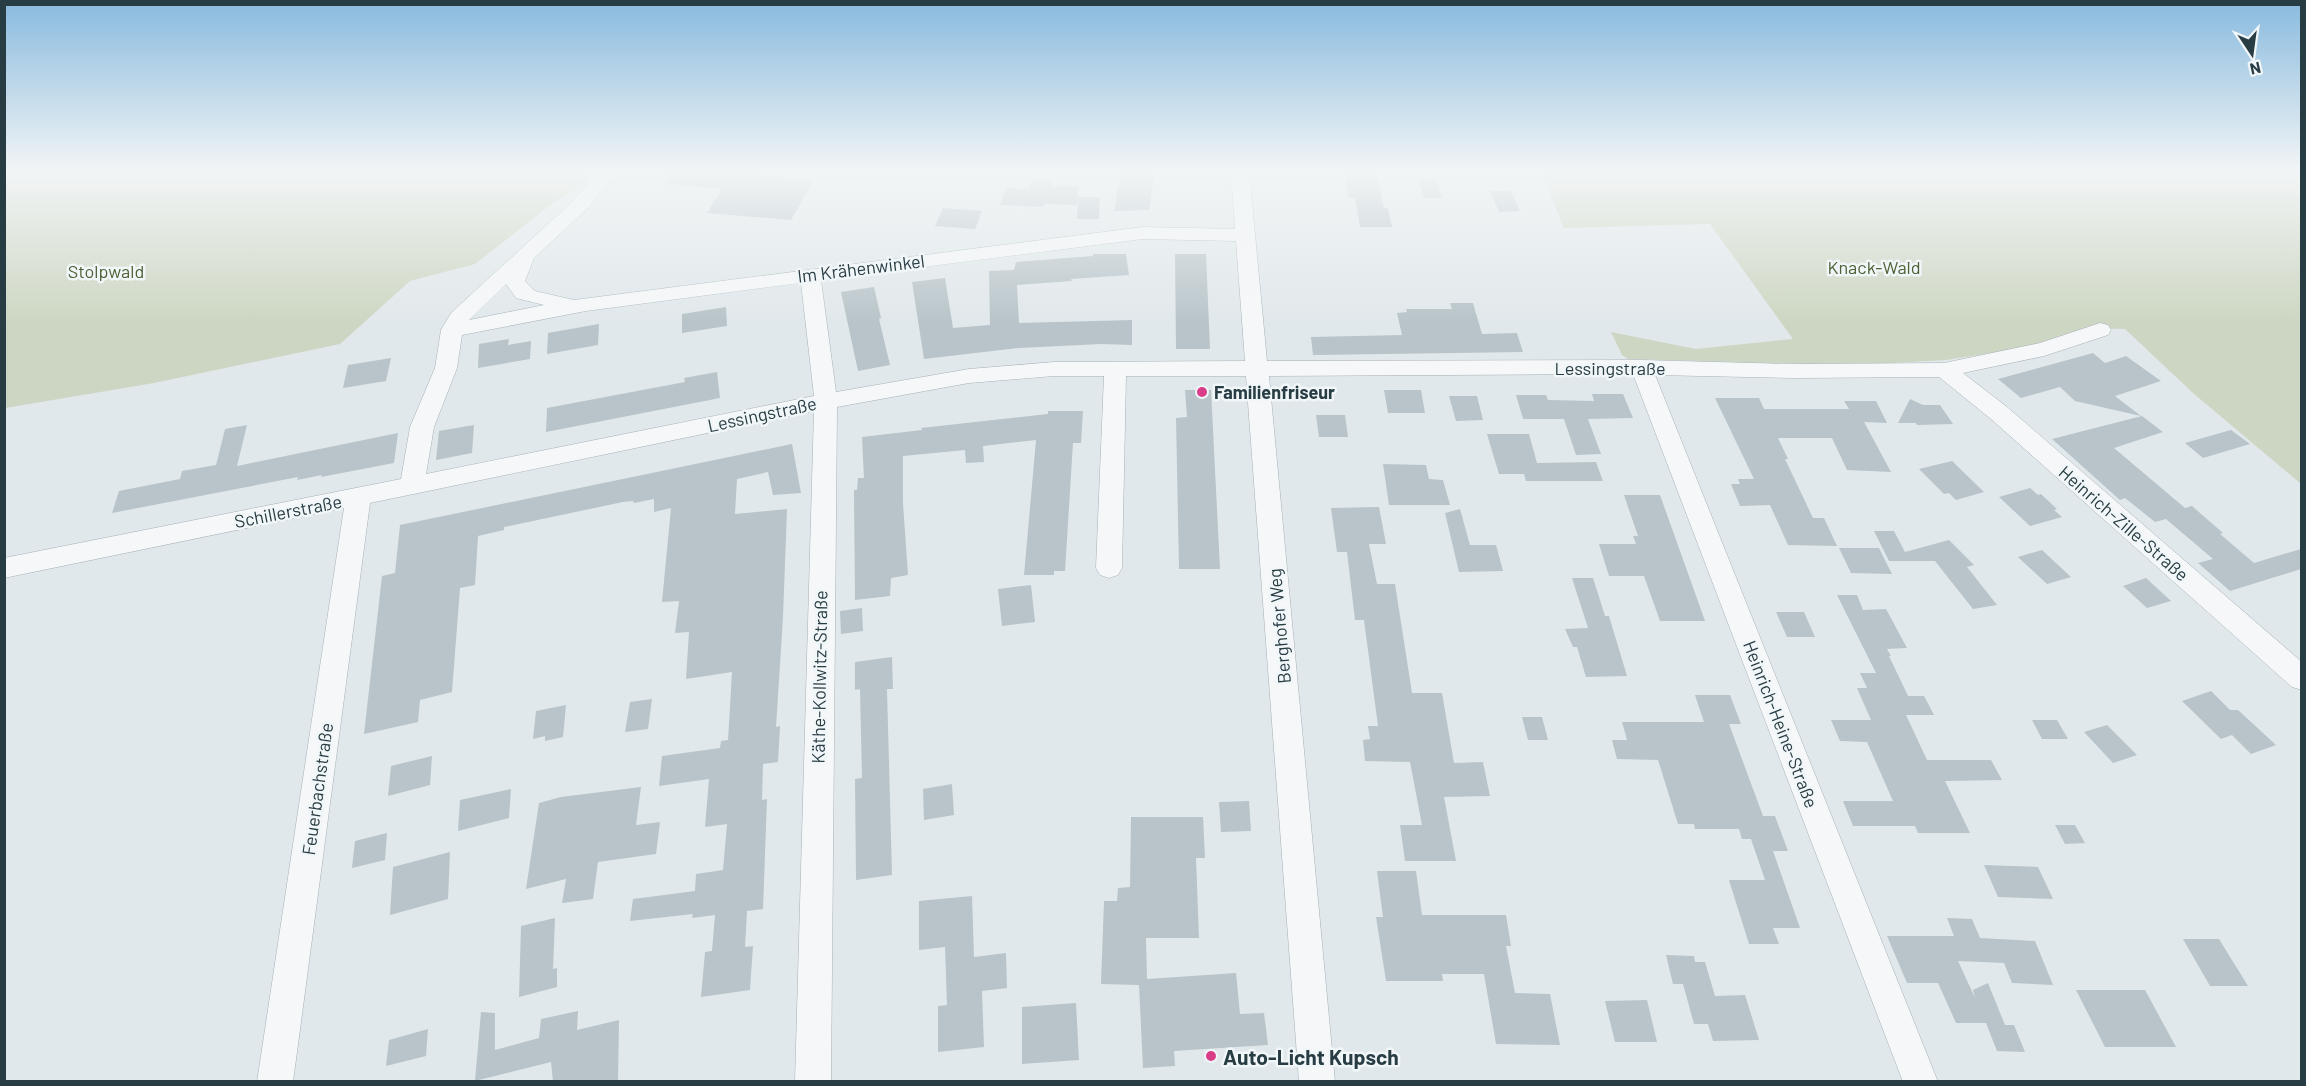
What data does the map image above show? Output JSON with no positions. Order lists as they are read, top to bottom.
{
  "streets": {
    "street": [
      "Im Krähenwinkel",
      "Lessingstraße",
      "Schillerstraße",
      "Heinrich-Zille-Straße",
      "Berghofer Weg",
      "Käthe-Kollwitz-Straße",
      "Heinrich-Heine-Straße",
      "Feuerbachstraße"
    ]
  },
  "crossings": [
    ["Im Krähenwinkel", "Berghofer Weg"],
    ["Im Krähenwinkel", "Käthe-Kollwitz-Straße"],
    ["Lessingstraße", "Schillerstraße"],
    ["Lessingstraße", "Heinrich-Zille-Straße"],
    ["Lessingstraße", "Berghofer Weg"],
    ["Lessingstraße", "Käthe-Kollwitz-Straße"],
    ["Lessingstraße", "Heinrich-Heine-Straße"],
    ["Schillerstraße", "Feuerbachstraße"]
  ],
  "parks": ["Knack-Wald", "Stolpwald"],
  "places": ["Familienfriseur", "Auto-Licht Kupsch"],
  "north": "bottom"
}
